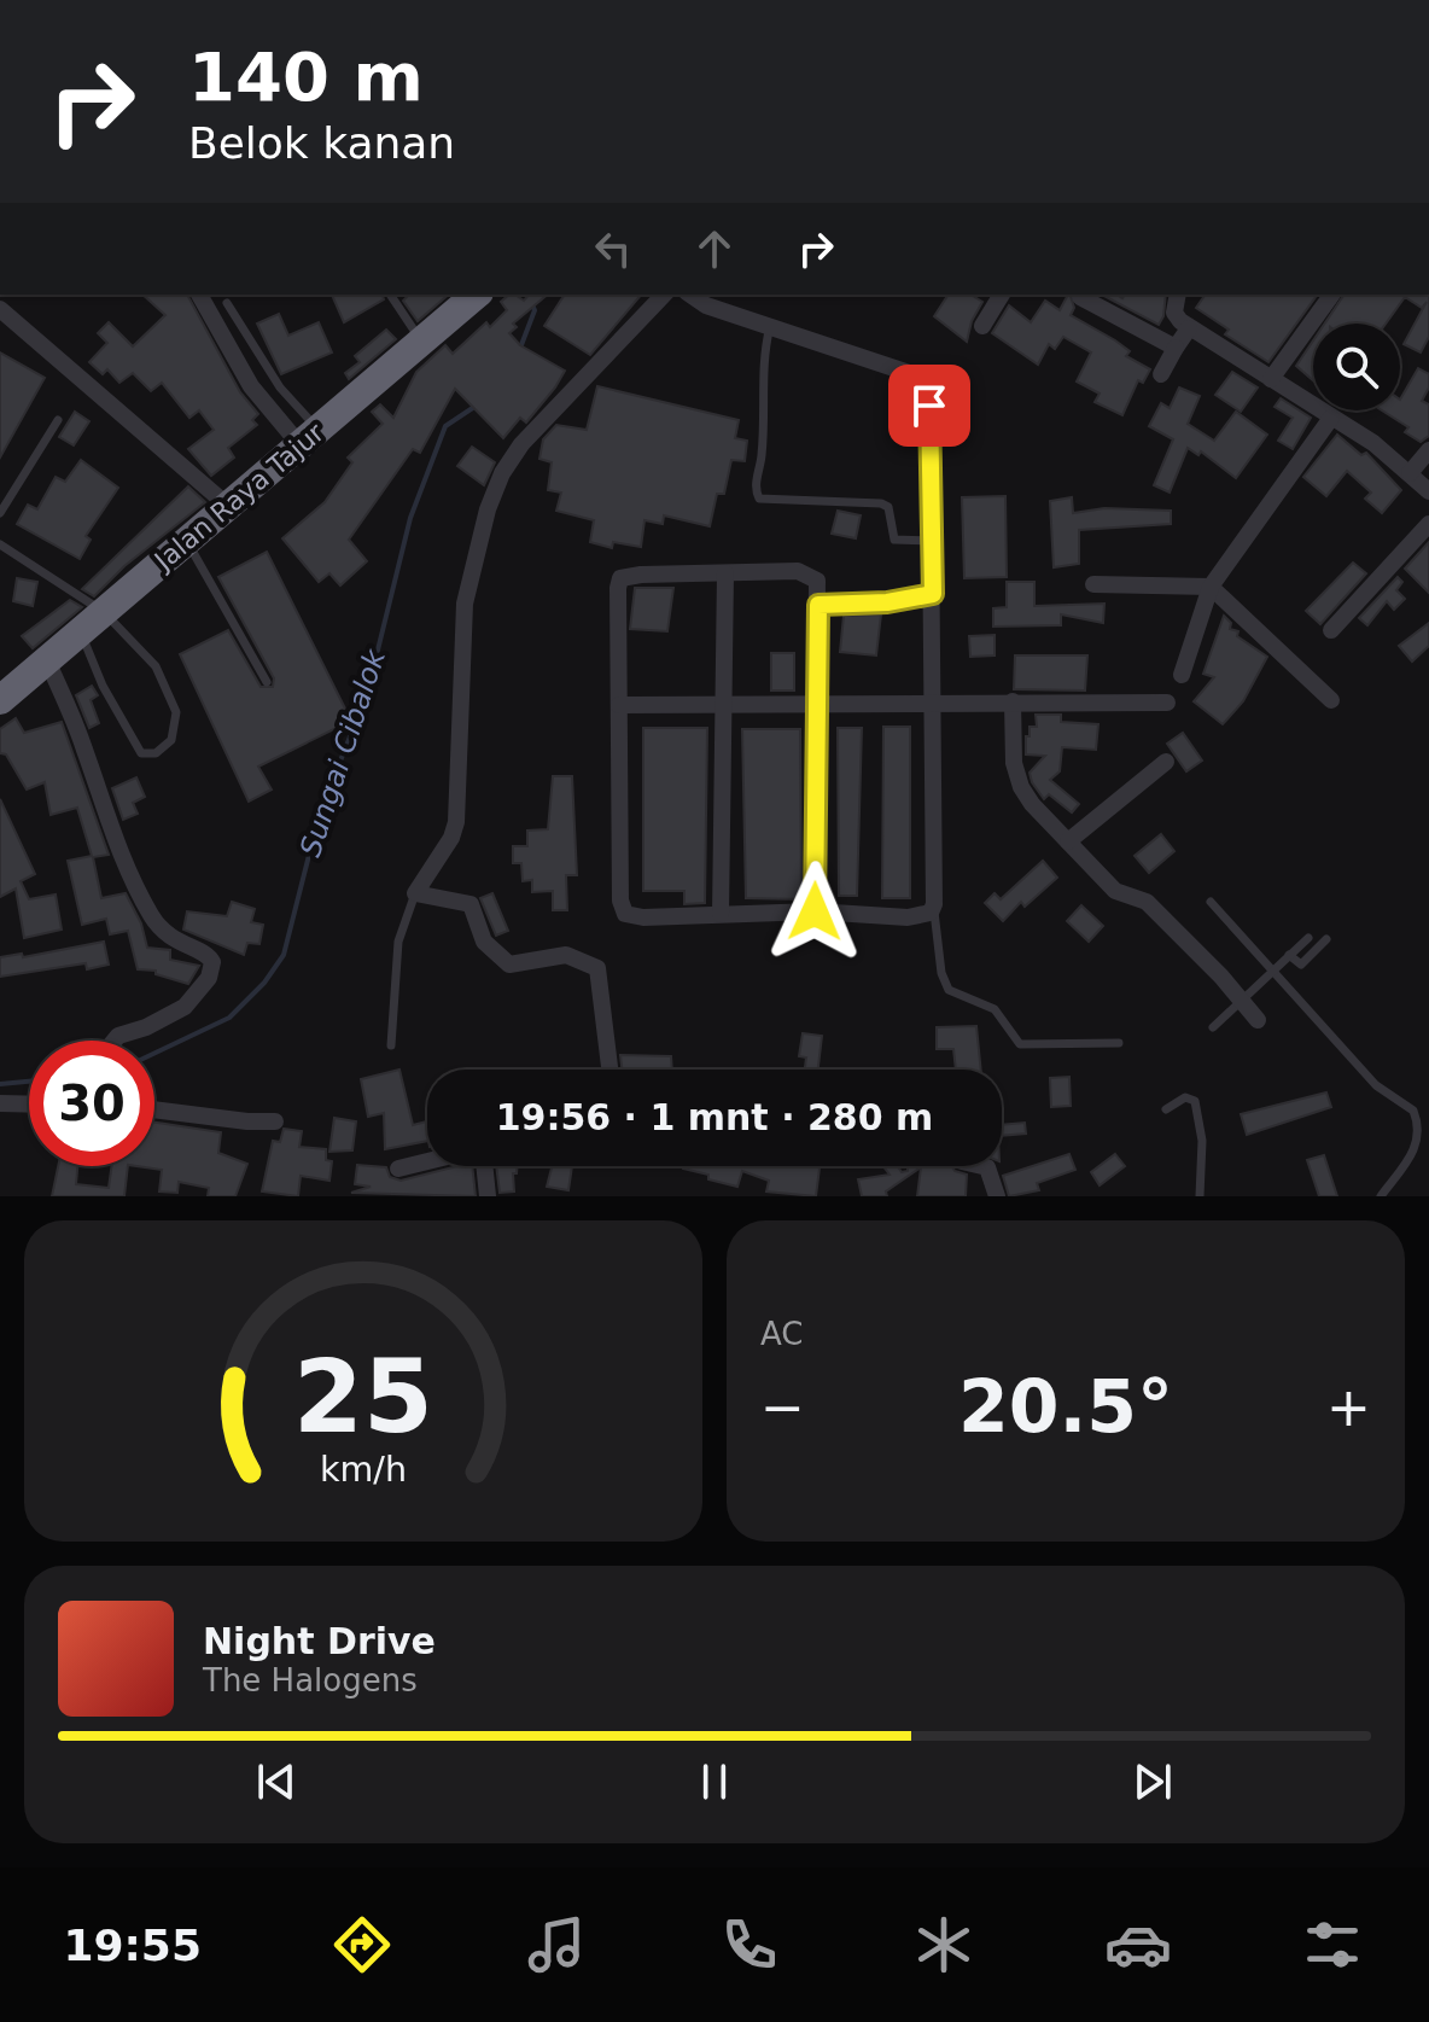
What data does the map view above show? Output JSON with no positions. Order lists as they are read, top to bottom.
{
  "streets": {
    "highway": ["Jalan Raya Tajur"]
  },
  "water": ["Sungai Cibalok"],
  "page": {
    "turn": ["140 m", "Belok kanan"],
    "limit": "30",
    "trip": "19:56 · 1 mnt · 280 m",
    "tile": "AC",
    "heat": ["−", "20.5°", "+"],
    "song": ["Night Drive", "The Halogens"],
    "tabs": "19:55",
    "gauge": ["25", "km/h"]
  }
}
